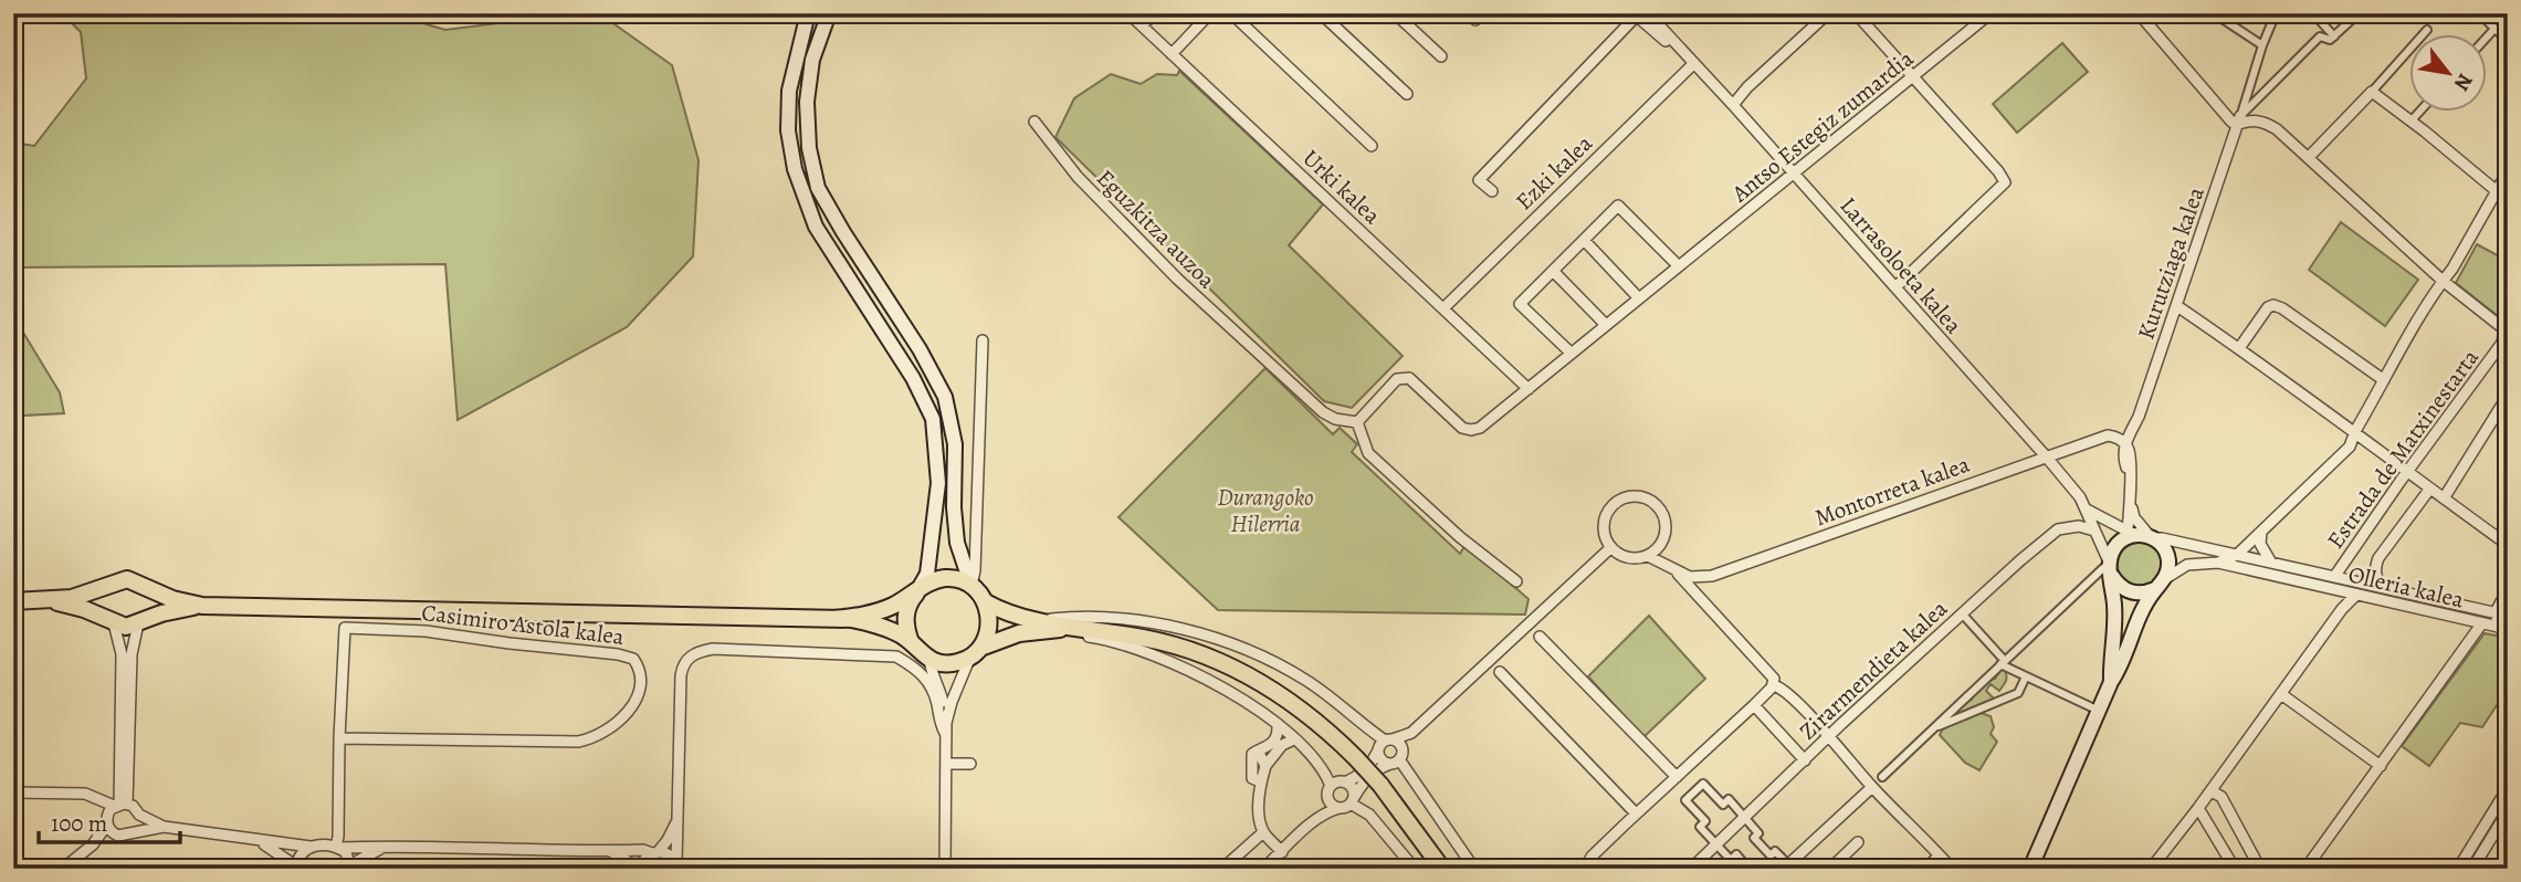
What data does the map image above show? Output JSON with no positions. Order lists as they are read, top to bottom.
{
  "streets": {
    "street": [
      "Antso Estegiz zumardia",
      "Ezki kalea",
      "Urki kalea",
      "Eguzkitza auzoa",
      "Kurutziaga kalea",
      "Larrasoloeta kalea",
      "Estrada de Matxinestarta",
      "Montorreta kalea",
      "Olleria kalea",
      "Casimiro Astola kalea",
      "Zirarmendieta kalea"
    ]
  },
  "crossings": [
    ["Antso Estegiz zumardia", "Urki kalea"],
    ["Antso Estegiz zumardia", "Eguzkitza auzoa"],
    ["Antso Estegiz zumardia", "Larrasoloeta kalea"],
    ["Ezki kalea", "Urki kalea"],
    ["Ezki kalea", "Larrasoloeta kalea"],
    ["Kurutziaga kalea", "Montorreta kalea"],
    ["Larrasoloeta kalea", "Montorreta kalea"],
    ["Larrasoloeta kalea", "Olleria kalea"],
    ["Larrasoloeta kalea", "Zirarmendieta kalea"],
    ["Estrada de Matxinestarta", "Olleria kalea"]
  ],
  "parks": ["Durangoko Hilerria"],
  "scale_bar": "100 m",
  "north": "bottom right"
}
